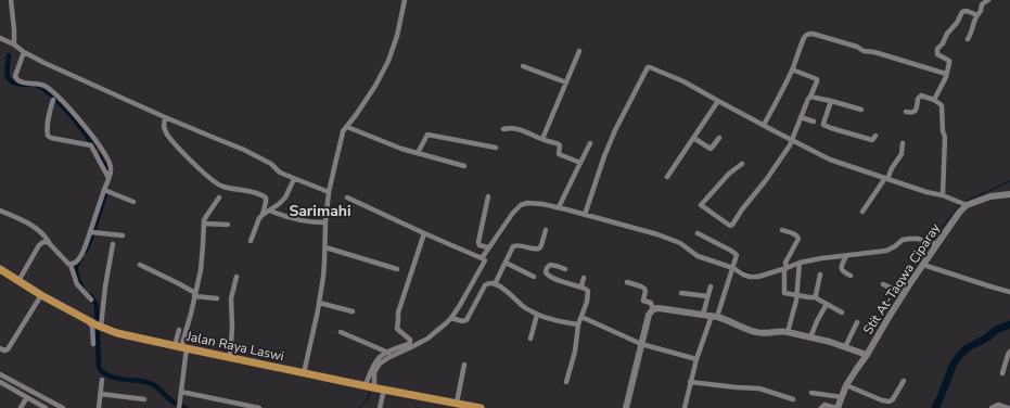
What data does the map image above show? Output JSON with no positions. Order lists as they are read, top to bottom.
{
  "streets": {
    "main road": ["Jalan Raya Laswi"],
    "street": ["Stit At-Taqwa Ciparay"]
  },
  "districts": ["Sarimahi"]
}
